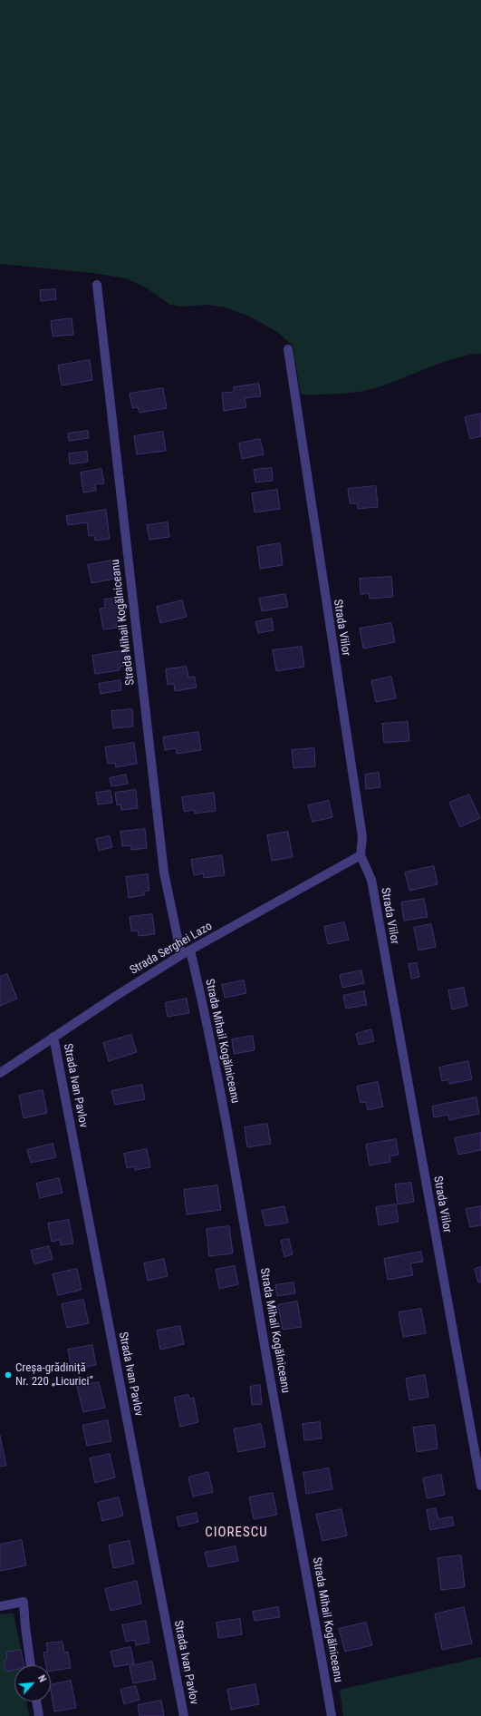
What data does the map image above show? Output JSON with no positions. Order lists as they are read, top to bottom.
{
  "streets": {
    "street": [
      "Strada Mihail Kogălniceanu",
      "Strada Viilor",
      "Strada Serghei Lazo",
      "Strada Ivan Pavlov"
    ]
  },
  "crossings": [
    ["Strada Mihail Kogălniceanu", "Strada Serghei Lazo"],
    ["Strada Viilor", "Strada Serghei Lazo"],
    ["Strada Serghei Lazo", "Strada Ivan Pavlov"]
  ],
  "districts": ["CIORESCU"],
  "places": ["Creșa-grădiniță Nr. 220 „Licurici”"],
  "north": "top right"
}
